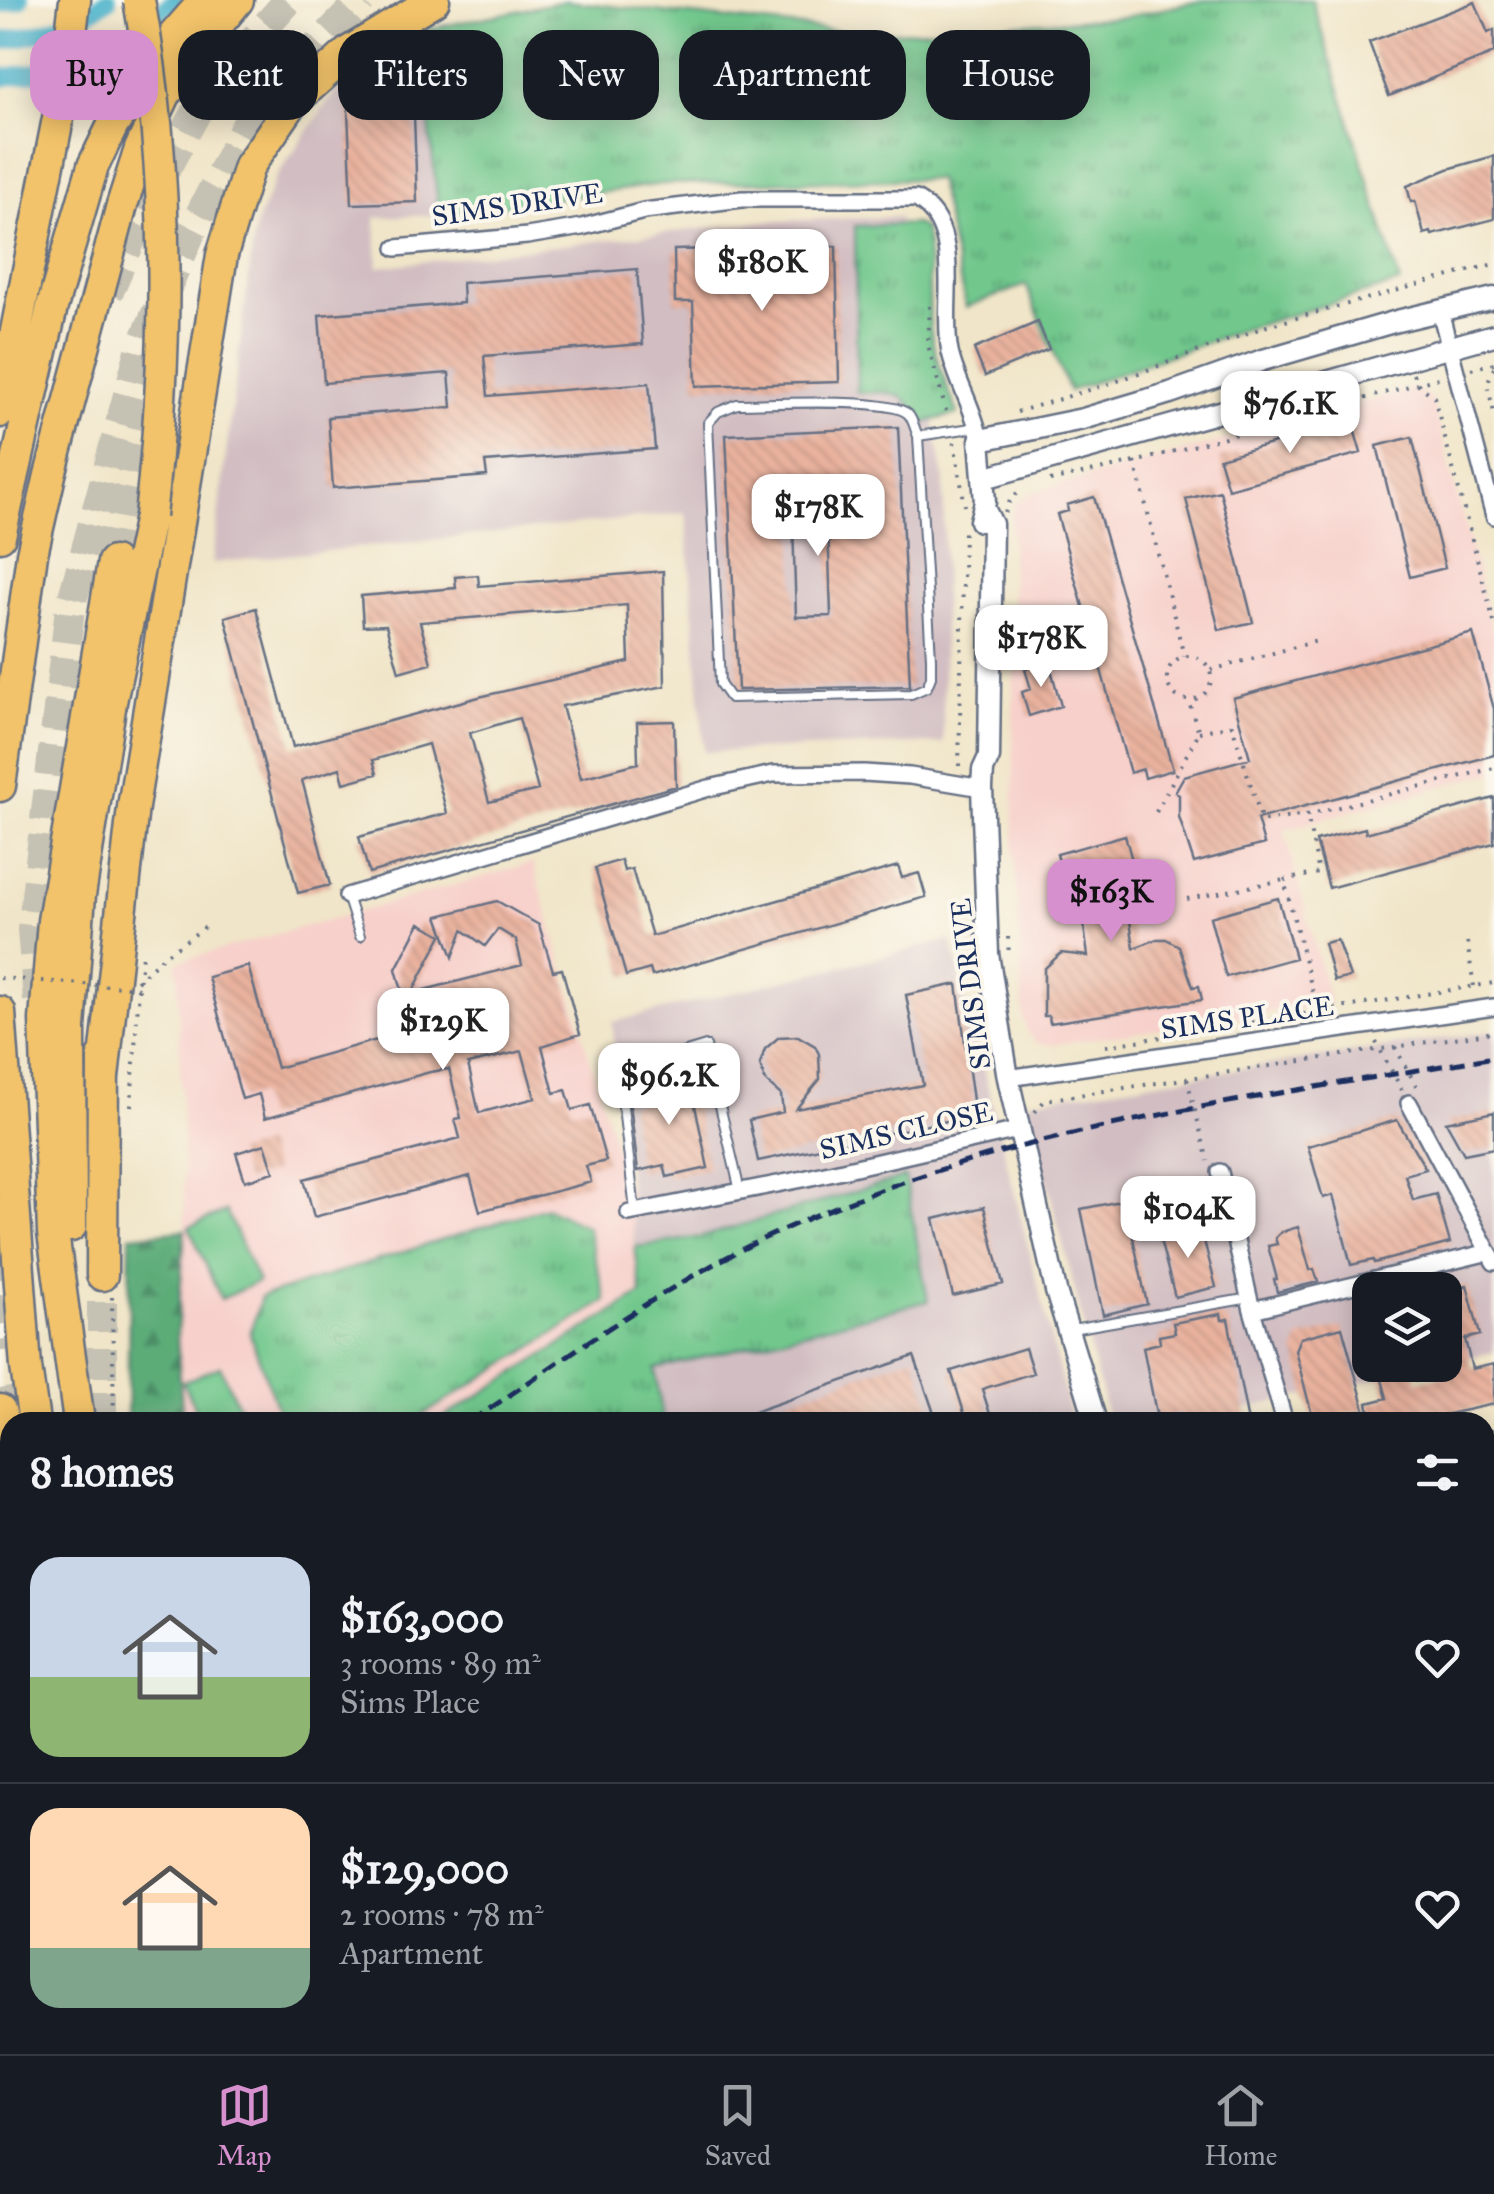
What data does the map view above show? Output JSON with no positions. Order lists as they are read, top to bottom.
{
  "streets": {
    "street": ["SIMS DRIVE", "SIMS PLACE", "SIMS CLOSE"]
  },
  "crossings": [
    ["SIMS DRIVE", "SIMS PLACE"],
    ["SIMS DRIVE", "SIMS CLOSE"]
  ],
  "page": {
    "chip": [
      "Buy",
      "Rent",
      "Filters",
      "New",
      "Apartment",
      "House"
    ],
    "price": [
      "$180K",
      "$76.1K",
      "$178K",
      "$178K",
      "$163K",
      "$129K",
      "$96.2K",
      "$104K"
    ],
    "heading": "8 homes",
    "list": [
      {
        "name": "$163,000",
        "note": "3 rooms · 89 m² · Sims Place"
      },
      {
        "name": "$129,000",
        "note": "2 rooms · 78 m² · Apartment"
      }
    ],
    "tabs": ["Map", "Saved", "Home"]
  }
}
